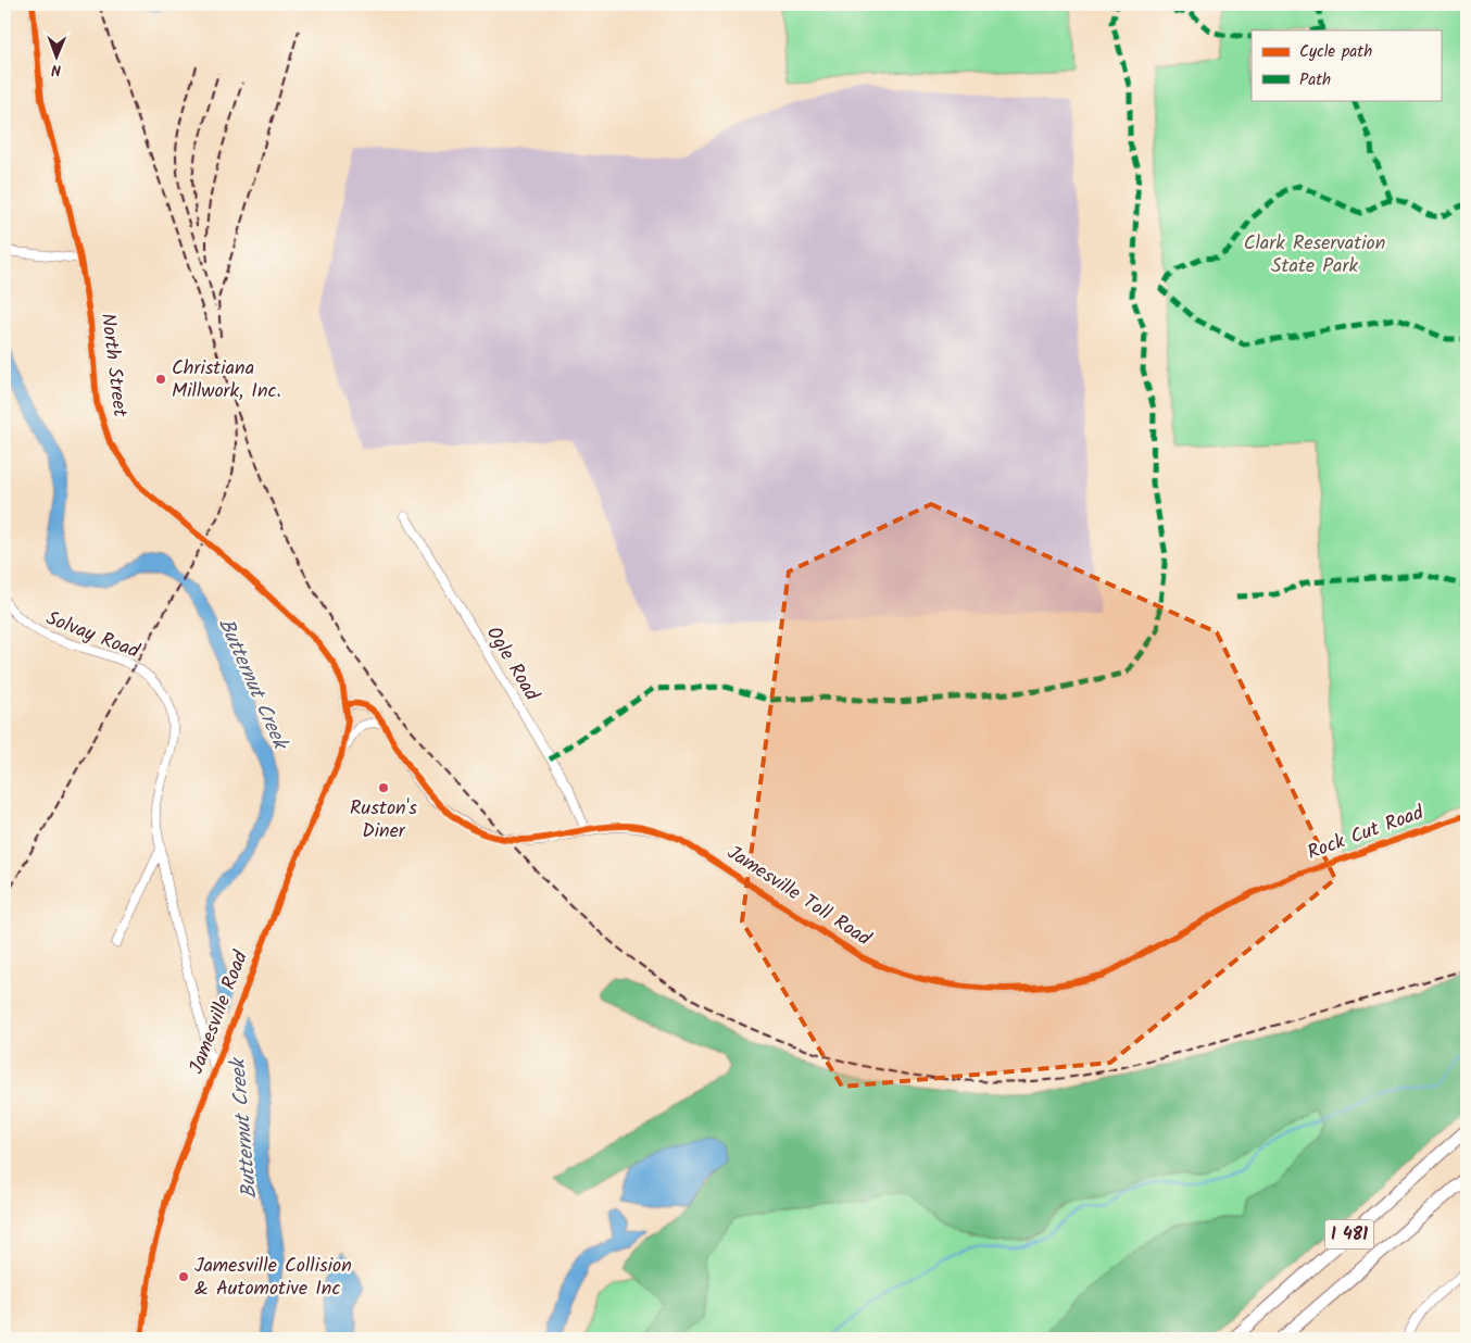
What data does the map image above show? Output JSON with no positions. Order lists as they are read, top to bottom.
{
  "streets": {
    "highway": ["I 481"],
    "street": [
      "North Street",
      "Solvay Road",
      "Ogle Road",
      "Rock Cut Road",
      "Jamesville Toll Road",
      "Jamesville Road"
    ]
  },
  "crossings": [
    ["North Street", "Jamesville Toll Road"],
    ["North Street", "Jamesville Road"],
    ["Solvay Road", "Jamesville Road"],
    ["Ogle Road", "Jamesville Toll Road"],
    ["Rock Cut Road", "Jamesville Toll Road"],
    ["Jamesville Toll Road", "Jamesville Road"]
  ],
  "water": ["Butternut Creek"],
  "parks": ["Clark Reservation State Park"],
  "places": ["Christiana Millwork, Inc.", "Ruston's Diner", "Jamesville Collision & Automotive Inc"],
  "legend": ["Cycle path", "Path"],
  "north": "bottom"
}
